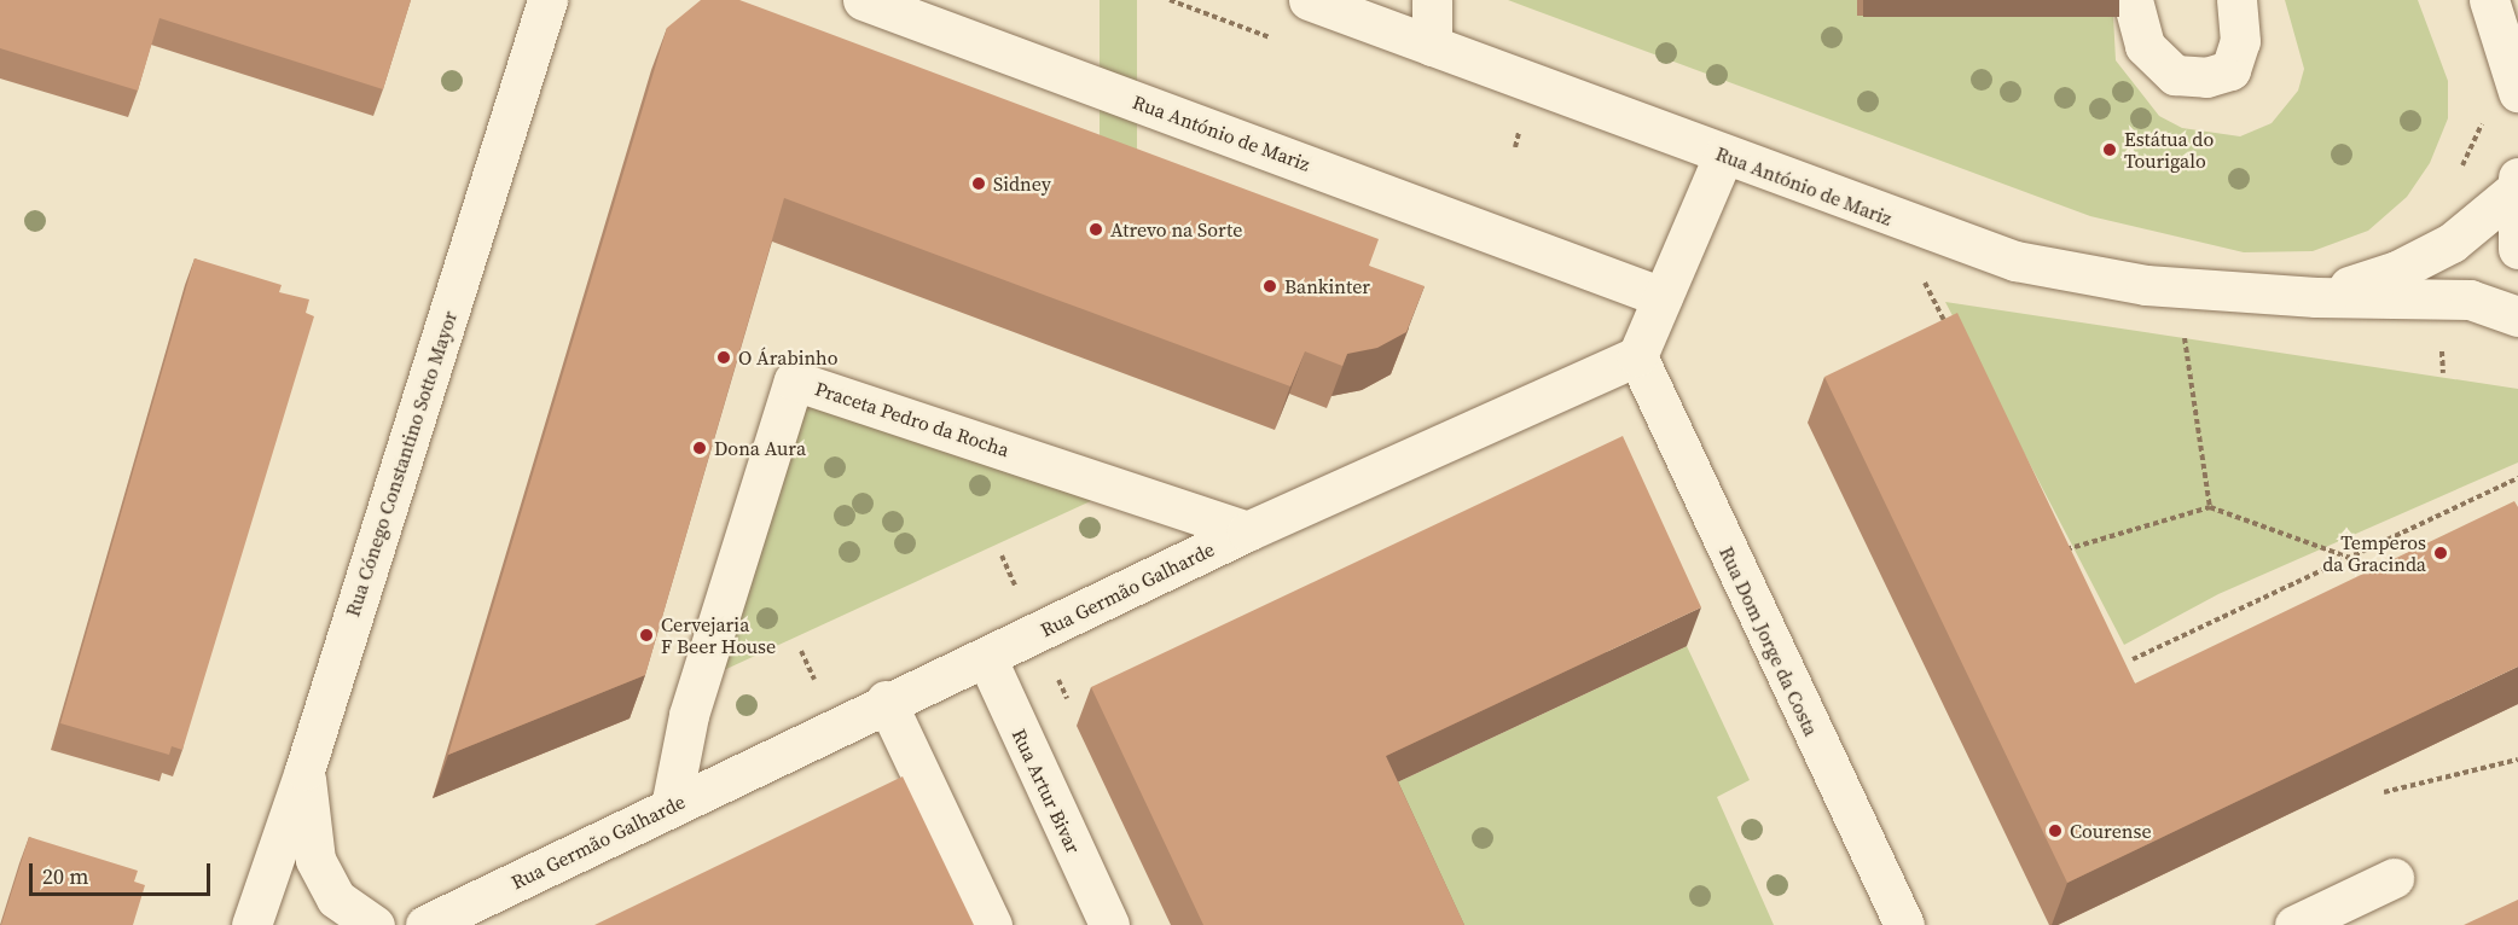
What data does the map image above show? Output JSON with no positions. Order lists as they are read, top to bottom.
{
  "streets": {
    "street": [
      "Rua António de Mariz",
      "Praceta Pedro da Rocha",
      "Rua Cónego Constantino Sotto Mayor",
      "Rua Germão Galharde",
      "Rua Dom Jorge da Costa",
      "Rua Artur Bivar"
    ]
  },
  "crossings": [
    ["Praceta Pedro da Rocha", "Rua Germão Galharde"],
    ["Rua Germão Galharde", "Rua Dom Jorge da Costa"],
    ["Rua Germão Galharde", "Rua Artur Bivar"]
  ],
  "places": [
    "Estátua do Tourigalo",
    "Sidney",
    "Atrevo na Sorte",
    "Bankinter",
    "O Árabinho",
    "Dona Aura",
    "Temperos da Gracinda",
    "Cervejaria F Beer House",
    "Courense"
  ],
  "scale_bar": "20 m"
}
